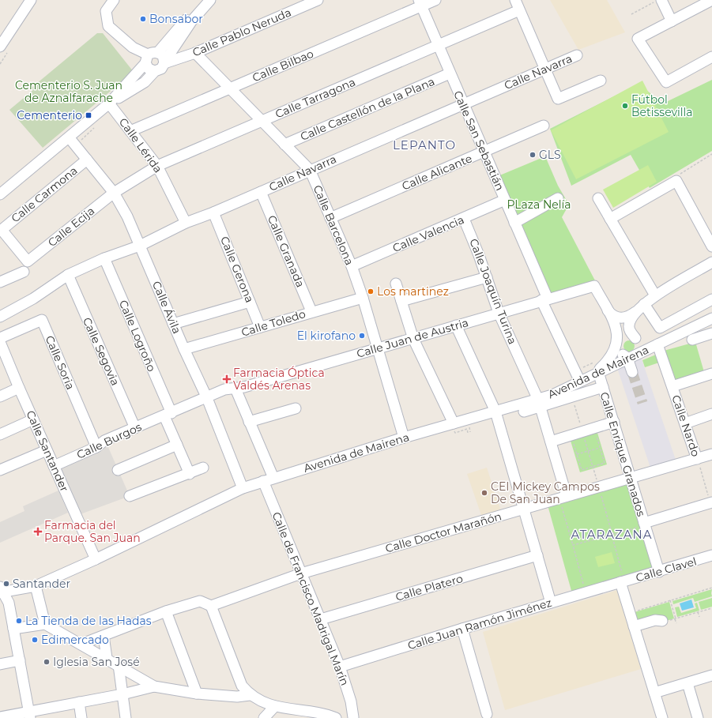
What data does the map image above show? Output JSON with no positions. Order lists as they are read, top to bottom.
{
  "streets": {
    "street": [
      "Calle Pablo Neruda",
      "Calle Bilbao",
      "Calle Navarra",
      "Calle Tarragona",
      "Calle Castellón de la Plana",
      "Calle San Sebastián",
      "Calle Lérida",
      "Calle Alicante",
      "Calle Carmona",
      "Calle Barcelona",
      "Calle Ecija",
      "Calle Valencia",
      "Calle Granada",
      "Calle Gerona",
      "Calle Joaquín Turina",
      "Calle Ávila",
      "Calle Toledo",
      "Calle Logroño",
      "Calle Juan de Austria",
      "Calle Segovia",
      "Calle Soria",
      "Avenida de Mairena",
      "Calle Nardo",
      "Calle Burgos",
      "Calle Santander",
      "Calle Enrique Granados",
      "Calle Doctor Marañón",
      "Calle Clavel",
      "Calle Platero",
      "Calle de Francisco Madrigal Marín",
      "Calle Juan Ramón Jiménez"
    ]
  },
  "crossings": [
    ["Calle Pablo Neruda", "Calle Barcelona"],
    ["Calle Bilbao", "Calle San Sebastián"],
    ["Calle Bilbao", "Calle Lérida"],
    ["Calle Bilbao", "Calle Barcelona"],
    ["Calle Navarra", "Calle San Sebastián"],
    ["Calle Navarra", "Calle Lérida"],
    ["Calle Navarra", "Calle Barcelona"],
    ["Calle Navarra", "Calle Granada"],
    ["Calle Navarra", "Calle Gerona"],
    ["Calle Navarra", "Calle Ávila"],
    ["Calle Navarra", "Calle Logroño"],
    ["Calle Navarra", "Calle Segovia"],
    ["Calle Tarragona", "Calle San Sebastián"],
    ["Calle Tarragona", "Calle Lérida"],
    ["Calle Tarragona", "Calle Barcelona"],
    ["Calle Tarragona", "Calle Ecija"],
    ["Calle Tarragona", "Calle Ávila"],
    ["Calle Castellón de la Plana", "Calle San Sebastián"],
    ["Calle Castellón de la Plana", "Calle Barcelona"],
    ["Calle San Sebastián", "Calle Alicante"],
    ["Calle San Sebastián", "Calle Valencia"],
    ["Calle San Sebastián", "Calle Juan de Austria"],
    ["Calle San Sebastián", "Avenida de Mairena"],
    ["Calle Alicante", "Calle Barcelona"],
    ["Calle Carmona", "Calle Ecija"],
    ["Calle Carmona", "Calle Ávila"],
    ["Calle Barcelona", "Calle Valencia"],
    ["Calle Barcelona", "Calle Toledo"],
    ["Calle Barcelona", "Calle Juan de Austria"],
    ["Calle Barcelona", "Avenida de Mairena"],
    ["Calle Ecija", "Calle Ávila"],
    ["Calle Valencia", "Calle Joaquín Turina"],
    ["Calle Granada", "Calle Toledo"],
    ["Calle Gerona", "Calle Toledo"],
    ["Calle Joaquín Turina", "Calle Juan de Austria"],
    ["Calle Joaquín Turina", "Avenida de Mairena"],
    ["Calle Joaquín Turina", "Calle Doctor Marañón"],
    ["Calle Ávila", "Calle Toledo"],
    ["Calle Ávila", "Calle Juan de Austria"],
    ["Calle Ávila", "Avenida de Mairena"],
    ["Calle Ávila", "Calle Burgos"],
    ["Calle Logroño", "Calle Burgos"],
    ["Calle Juan de Austria", "Avenida de Mairena"],
    ["Calle Juan de Austria", "Calle Burgos"],
    ["Calle Juan de Austria", "Calle de Francisco Madrigal Marín"],
    ["Calle Segovia", "Calle Burgos"],
    ["Calle Soria", "Calle Burgos"],
    ["Avenida de Mairena", "Calle Nardo"],
    ["Avenida de Mairena", "Calle Santander"],
    ["Avenida de Mairena", "Calle Enrique Granados"],
    ["Avenida de Mairena", "Calle de Francisco Madrigal Marín"],
    ["Calle Nardo", "Calle Doctor Marañón"],
    ["Calle Burgos", "Calle Santander"],
    ["Calle Enrique Granados", "Calle Doctor Marañón"],
    ["Calle Enrique Granados", "Calle Clavel"],
    ["Calle Doctor Marañón", "Calle de Francisco Madrigal Marín"],
    ["Calle Clavel", "Calle Juan Ramón Jiménez"],
    ["Calle Platero", "Calle de Francisco Madrigal Marín"],
    ["Calle de Francisco Madrigal Marín", "Calle Juan Ramón Jiménez"]
  ],
  "districts": ["LEPANTO", "ATARAZANA"],
  "parks": ["Cementerio S. Juan de Aznalfarache", "PLaza Nelía"],
  "places": {
    "other": [
      "Bonsabor",
      "Fútbol Betissevilla",
      "GLS",
      "Los martinez",
      "El kirofano",
      "CEI Mickey Campos De San Juan",
      "Santander",
      "La Tienda de las Hadas",
      "Edimercado",
      "Iglesia San José"
    ],
    "transit": ["Cementerio"],
    "health": ["Farmacia Óptica Valdés Arenas", "Farmacia del Parque. San Juan"]
  }
}
